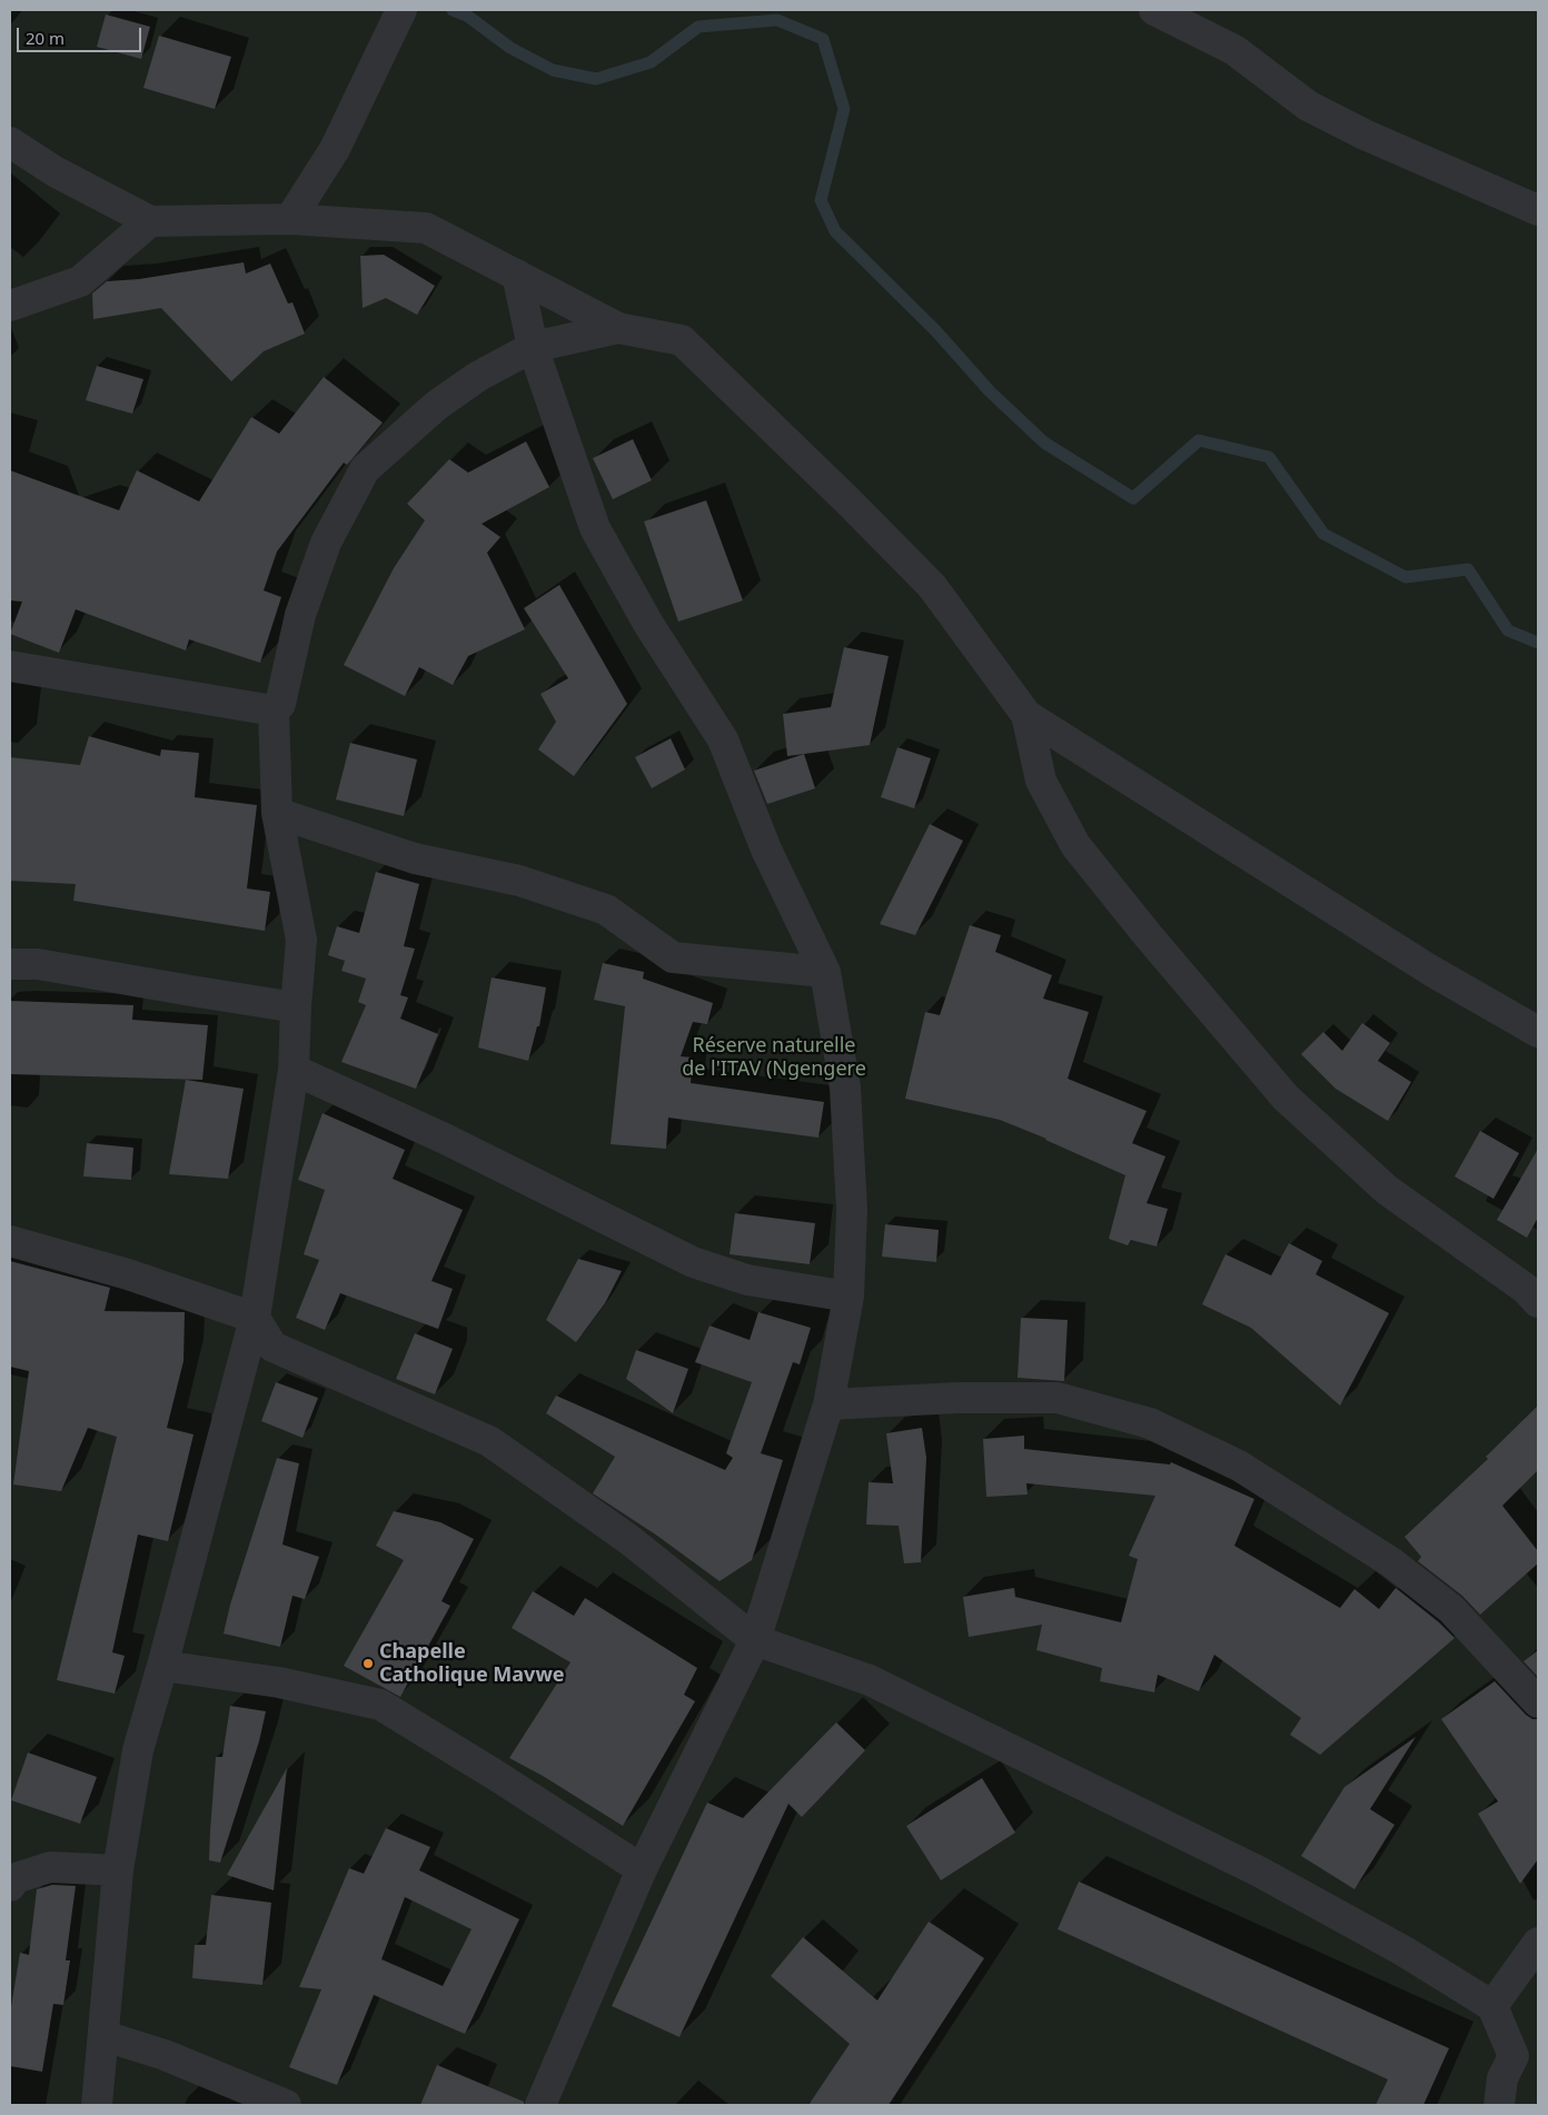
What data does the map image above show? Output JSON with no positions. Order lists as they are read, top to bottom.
{
  "parks": ["Réserve naturelle de l'ITAV (Ngengere"],
  "places": ["Chapelle Catholique Mavwe"],
  "scale_bar": "20 m"
}
